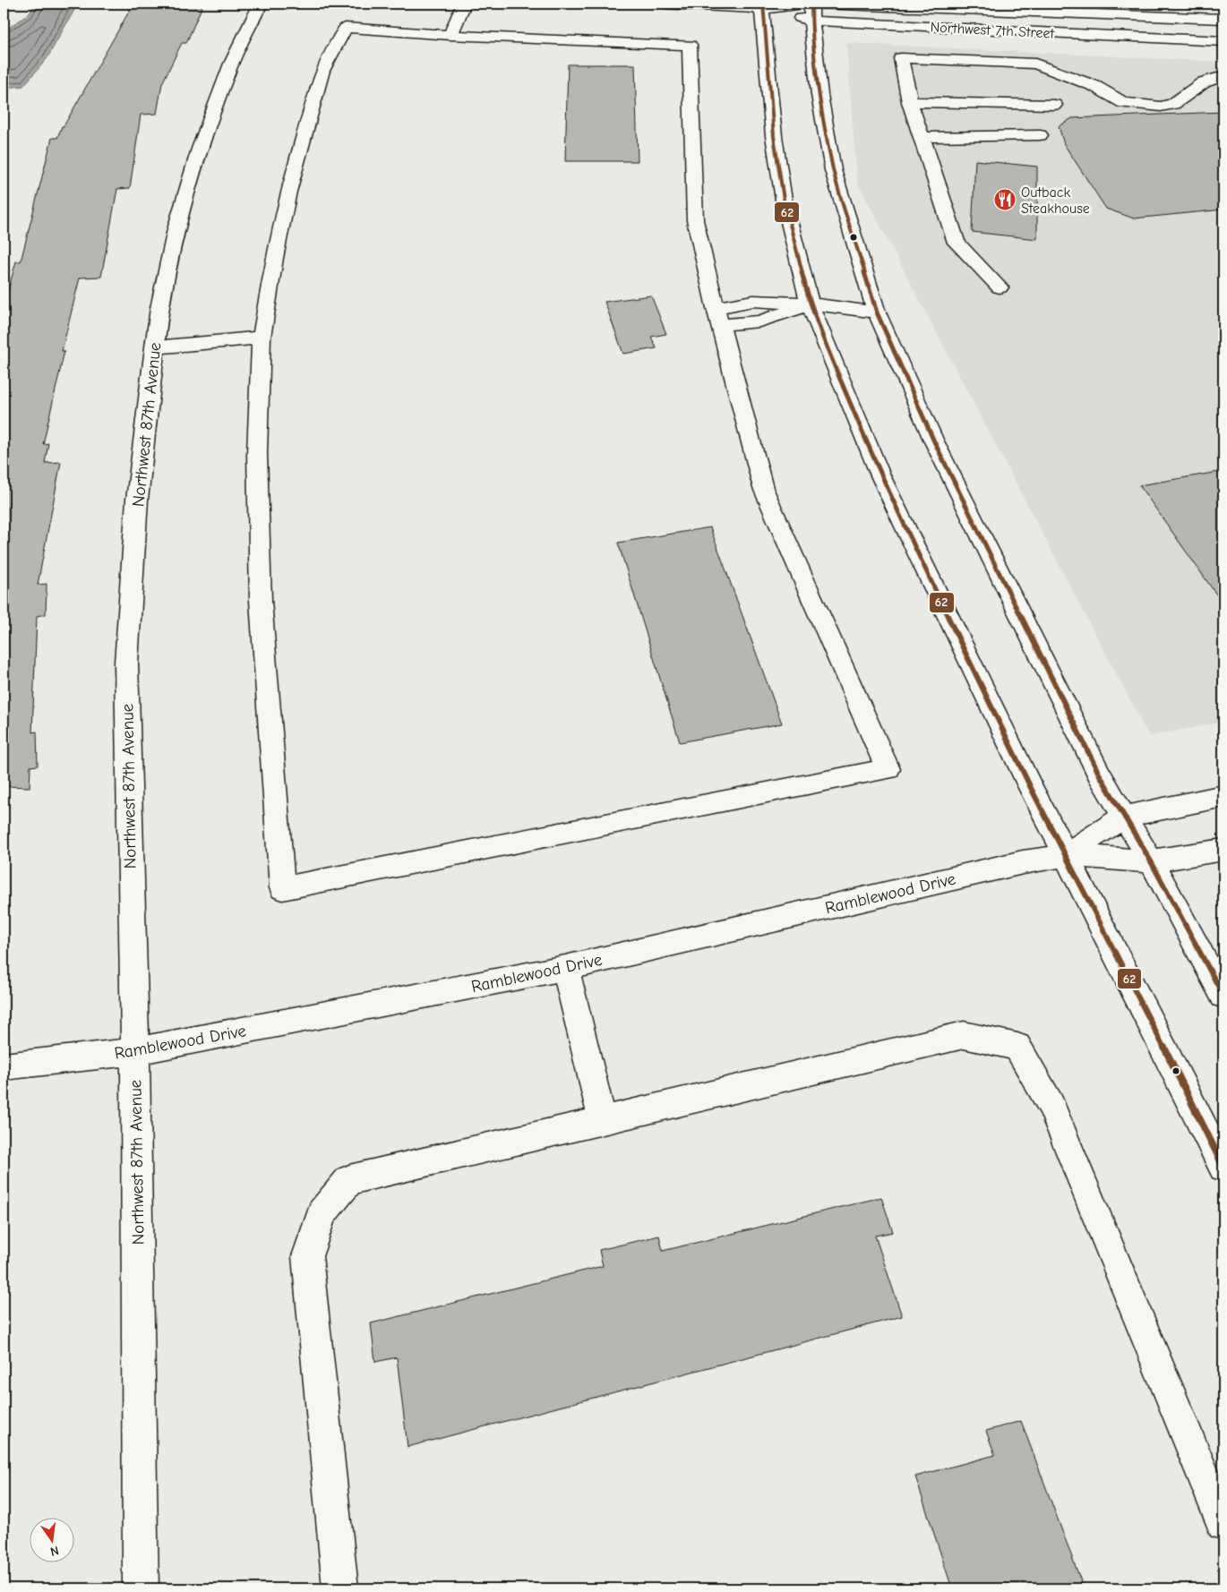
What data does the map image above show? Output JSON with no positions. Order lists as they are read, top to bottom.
{
  "streets": {
    "street": ["Northwest 7th Street", "Northwest 87th Avenue", "Ramblewood Drive"]
  },
  "crossings": [
    ["Northwest 87th Avenue", "Ramblewood Drive"]
  ],
  "places": {
    "restaurant": ["Outback Steakhouse"]
  },
  "lines": ["transit line 62"],
  "north": "bottom"
}
